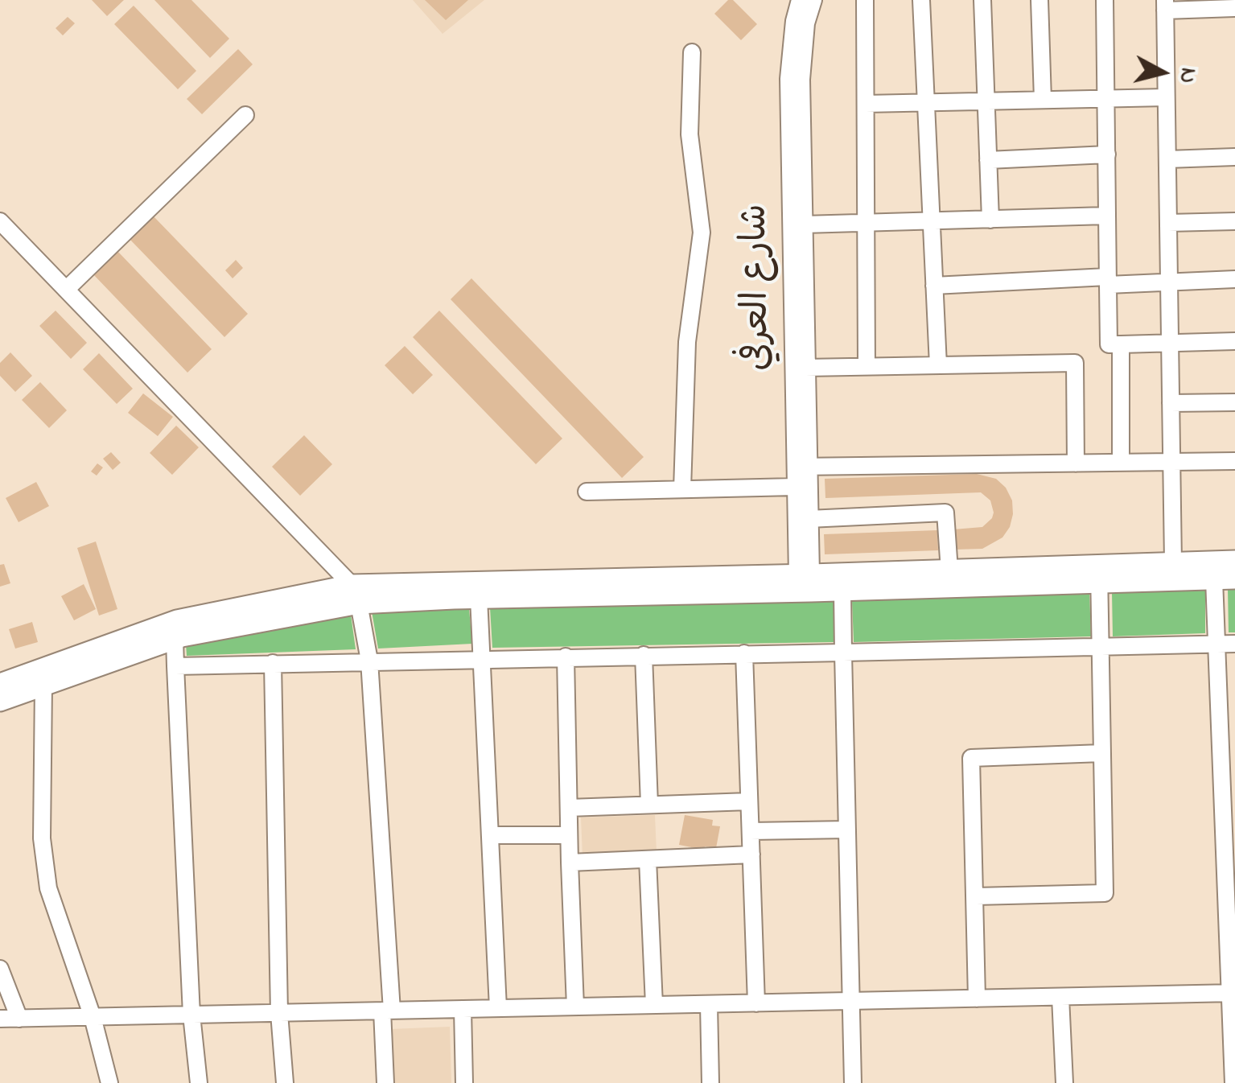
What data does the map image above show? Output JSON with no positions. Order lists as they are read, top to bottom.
{
  "streets": {
    "street": ["شارع العرفي"]
  },
  "north": "right"
}
